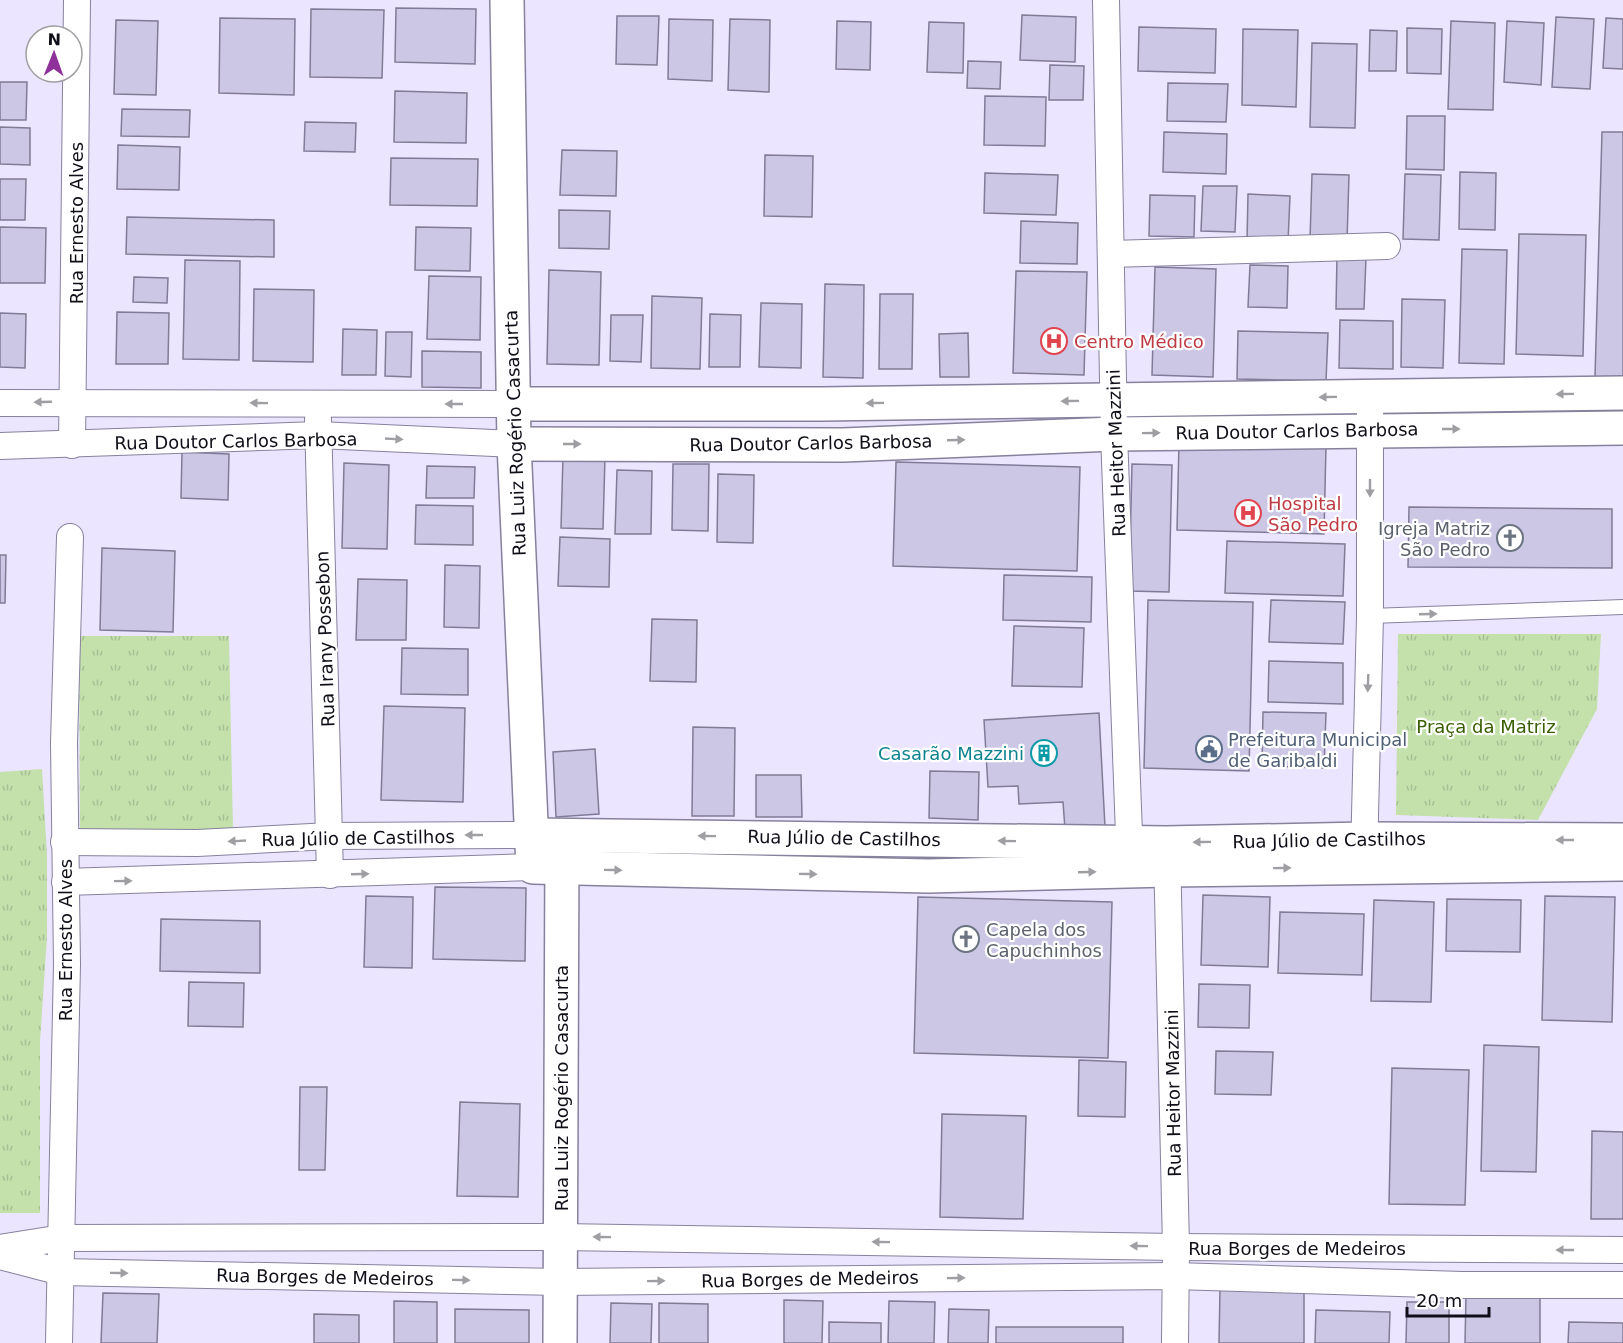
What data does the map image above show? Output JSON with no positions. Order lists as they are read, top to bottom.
{
  "streets": {
    "street": [
      "Rua Ernesto Alves",
      "Rua Doutor Carlos Barbosa",
      "Rua Luiz Rogério Casacurta",
      "Rua Heitor Mazzini",
      "Rua Irany Possebon",
      "Rua Júlio de Castilhos",
      "Rua Borges de Medeiros"
    ]
  },
  "crossings": [
    ["Rua Ernesto Alves", "Rua Doutor Carlos Barbosa"],
    ["Rua Ernesto Alves", "Rua Júlio de Castilhos"],
    ["Rua Ernesto Alves", "Rua Borges de Medeiros"],
    ["Rua Doutor Carlos Barbosa", "Rua Luiz Rogério Casacurta"],
    ["Rua Doutor Carlos Barbosa", "Rua Heitor Mazzini"],
    ["Rua Doutor Carlos Barbosa", "Rua Irany Possebon"],
    ["Rua Luiz Rogério Casacurta", "Rua Júlio de Castilhos"],
    ["Rua Luiz Rogério Casacurta", "Rua Borges de Medeiros"],
    ["Rua Heitor Mazzini", "Rua Júlio de Castilhos"],
    ["Rua Heitor Mazzini", "Rua Borges de Medeiros"],
    ["Rua Irany Possebon", "Rua Júlio de Castilhos"]
  ],
  "parks": ["Praça da Matriz"],
  "places": {
    "hospital": ["Centro Médico", "Hospital São Pedro"],
    "church": ["Igreja Matriz São Pedro", "Capela dos Capuchinhos"],
    "public building": ["Prefeitura Municipal de Garibaldi"],
    "building": ["Casarão Mazzini"]
  },
  "scale_bar": "20 m",
  "north": "top"
}
